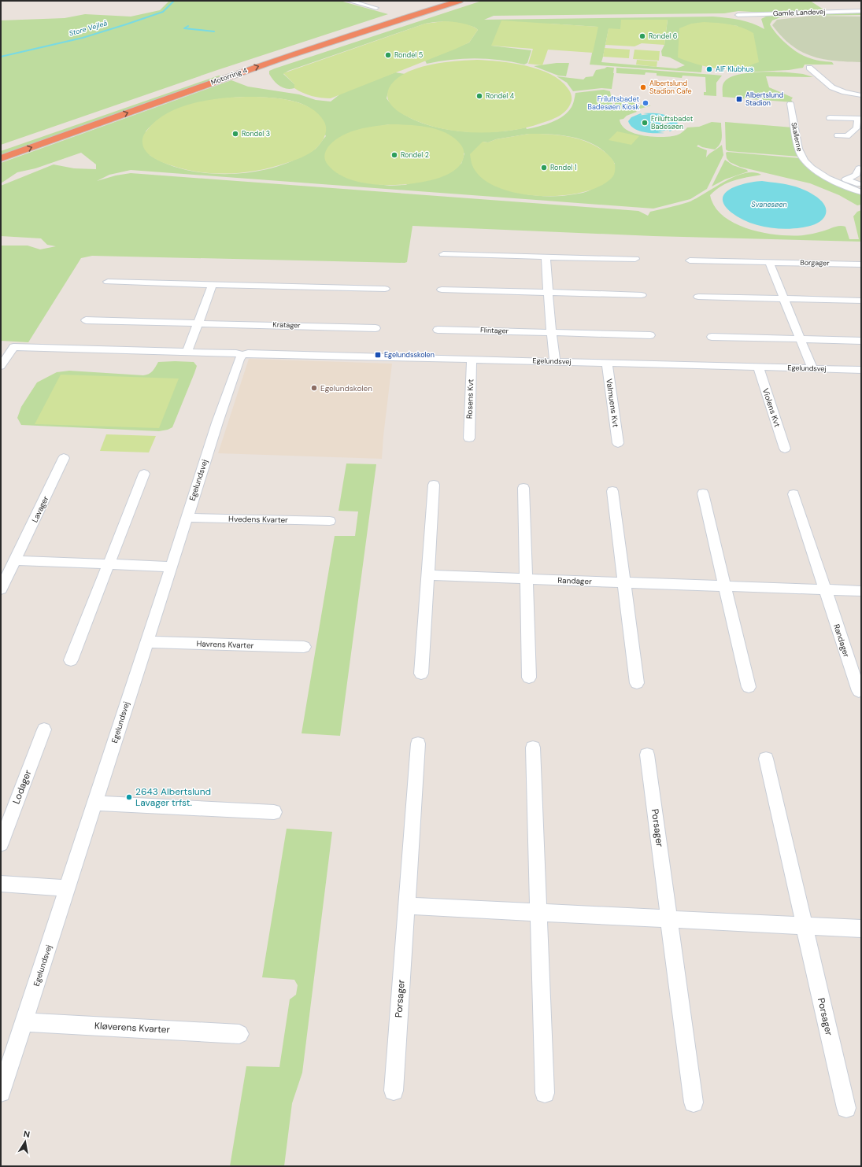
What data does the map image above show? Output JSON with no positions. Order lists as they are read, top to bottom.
{
  "streets": {
    "highway": ["Motorring 4"],
    "street": [
      "Gamle Landevej",
      "Skallerne",
      "Borgager",
      "Kratager",
      "Flintager",
      "Egelundsvej",
      "Rosens Kvt",
      "Valmuens Kvt",
      "Violens Kvt",
      "Lavager",
      "Hvedens Kvarter",
      "Randager",
      "Havrens Kvarter",
      "Lodager",
      "Porsager",
      "Kløverens Kvarter"
    ]
  },
  "crossings": [
    ["Egelundsvej", "Rosens Kvt"],
    ["Egelundsvej", "Valmuens Kvt"],
    ["Egelundsvej", "Violens Kvt"],
    ["Egelundsvej", "Hvedens Kvarter"],
    ["Egelundsvej", "Havrens Kvarter"],
    ["Egelundsvej", "Kløverens Kvarter"]
  ],
  "water": ["Store Vejleå", "Svanesøen"],
  "places": {
    "other": [
      "Rondel 6",
      "Rondel 5",
      "AIF Klubhus",
      "Albertslund Stadion Cafe",
      "Rondel 4",
      "Friluftsbadet Badesøen Kiosk",
      "Friluftsbadet Badesøen",
      "Rondel 3",
      "Rondel 2",
      "Rondel 1",
      "Egelundskolen",
      "2643 Albertslund Lavager trfst."
    ],
    "transit": ["Albertslund Stadion", "Egelundsskolen"]
  },
  "north": "top"
}
